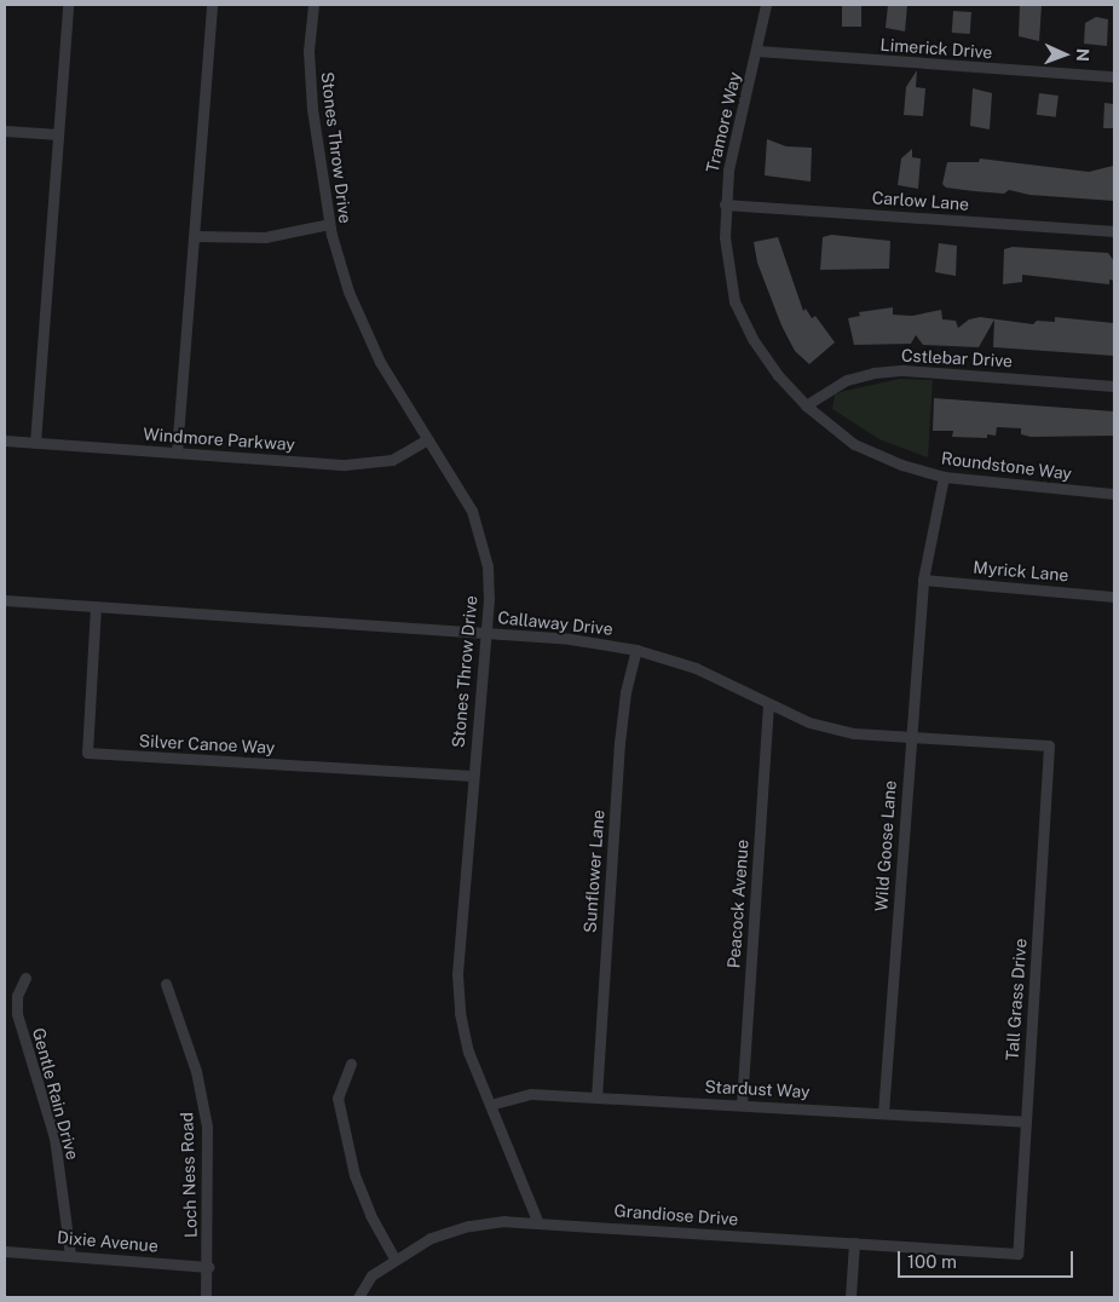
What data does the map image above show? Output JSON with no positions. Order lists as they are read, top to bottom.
{
  "streets": {
    "street": [
      "Limerick Drive",
      "Tramore Way",
      "Stones Throw Drive",
      "Carlow Lane",
      "Cstlebar Drive",
      "Windmore Parkway",
      "Roundstone Way",
      "Myrick Lane",
      "Callaway Drive",
      "Silver Canoe Way",
      "Wild Goose Lane",
      "Sunflower Lane",
      "Peacock Avenue",
      "Tall Grass Drive",
      "Stardust Way",
      "Gentle Rain Drive",
      "Loch Ness Road",
      "Grandiose Drive",
      "Dixie Avenue"
    ]
  },
  "crossings": [
    ["Limerick Drive", "Tramore Way"],
    ["Tramore Way", "Carlow Lane"],
    ["Tramore Way", "Cstlebar Drive"],
    ["Tramore Way", "Roundstone Way"],
    ["Stones Throw Drive", "Windmore Parkway"],
    ["Stones Throw Drive", "Callaway Drive"],
    ["Stones Throw Drive", "Silver Canoe Way"],
    ["Stones Throw Drive", "Stardust Way"],
    ["Stones Throw Drive", "Grandiose Drive"],
    ["Cstlebar Drive", "Roundstone Way"],
    ["Roundstone Way", "Wild Goose Lane"],
    ["Myrick Lane", "Wild Goose Lane"],
    ["Callaway Drive", "Silver Canoe Way"],
    ["Callaway Drive", "Wild Goose Lane"],
    ["Callaway Drive", "Sunflower Lane"],
    ["Callaway Drive", "Peacock Avenue"],
    ["Callaway Drive", "Tall Grass Drive"],
    ["Wild Goose Lane", "Stardust Way"],
    ["Sunflower Lane", "Stardust Way"],
    ["Peacock Avenue", "Stardust Way"],
    ["Tall Grass Drive", "Stardust Way"],
    ["Tall Grass Drive", "Grandiose Drive"],
    ["Gentle Rain Drive", "Dixie Avenue"],
    ["Loch Ness Road", "Dixie Avenue"]
  ],
  "scale_bar": "100 m",
  "north": "right"
}
